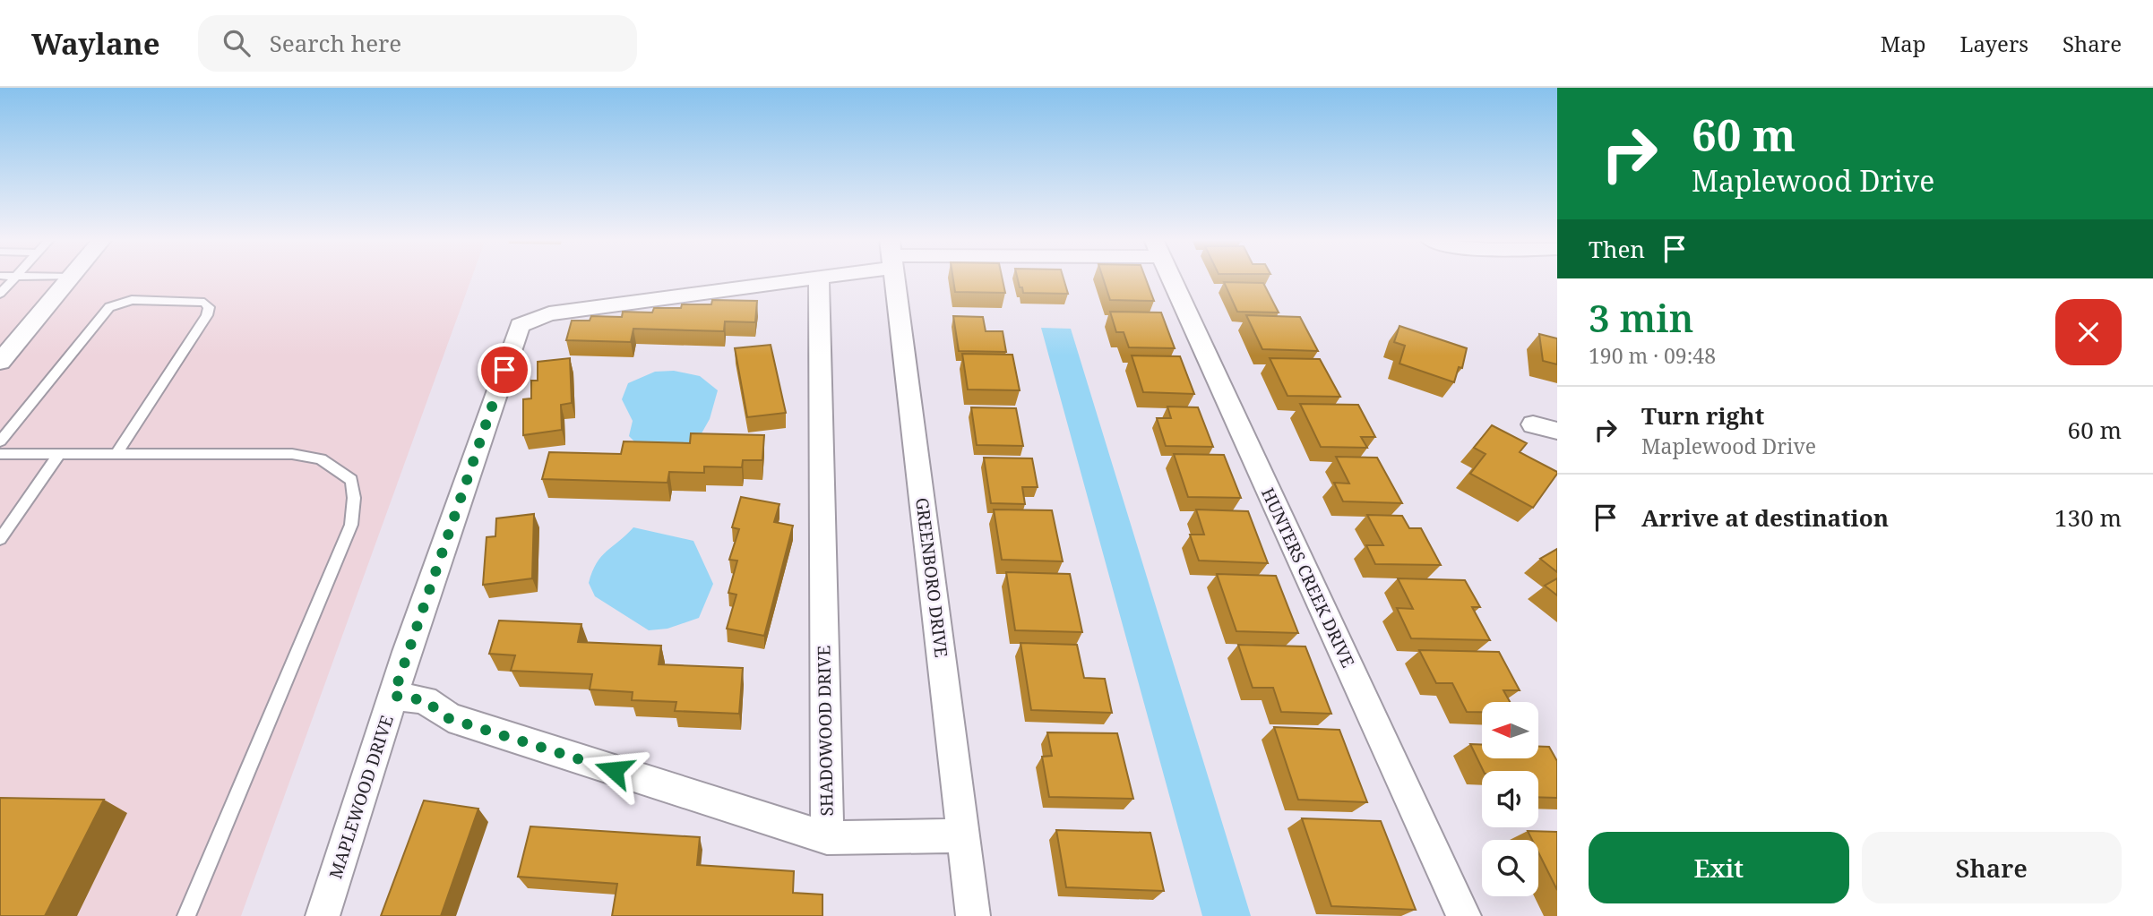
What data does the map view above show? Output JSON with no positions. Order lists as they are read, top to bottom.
{
  "streets": {
    "street": [
      "GREENBORO DRIVE",
      "HUNTERS CREEK DRIVE",
      "SHADOWOOD DRIVE",
      "MAPLEWOOD DRIVE"
    ]
  },
  "crossings": [
    ["SHADOWOOD DRIVE", "MAPLEWOOD DRIVE"]
  ],
  "north": "left",
  "page": {
    "header": "Waylane",
    "search": "Search here",
    "nav": ["Map", "Layers", "Share"],
    "turn": ["60 m", "Maplewood Drive"],
    "then": "Then",
    "heading": ["3 min", "190 m · 09:48"],
    "list": [
      {
        "name": "Turn right",
        "note": "Maplewood Drive",
        "value": "60 m"
      },
      {
        "name": "Arrive at destination",
        "value": "130 m"
      }
    ],
    "buttons": ["Exit", "Share"]
  }
}
